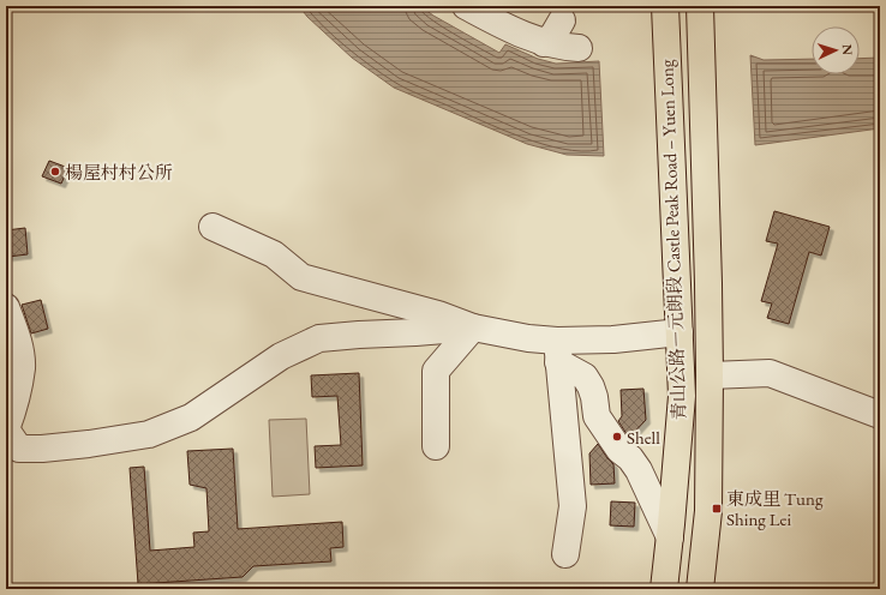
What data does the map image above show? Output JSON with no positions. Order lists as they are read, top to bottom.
{
  "streets": {
    "main road": ["青山公路－元朗段 Castle Peak Road – Yuen Long"]
  },
  "places": {
    "other": ["楊屋村村公所", "Shell"],
    "transit": ["東成里 Tung Shing Lei"]
  },
  "north": "right"
}
